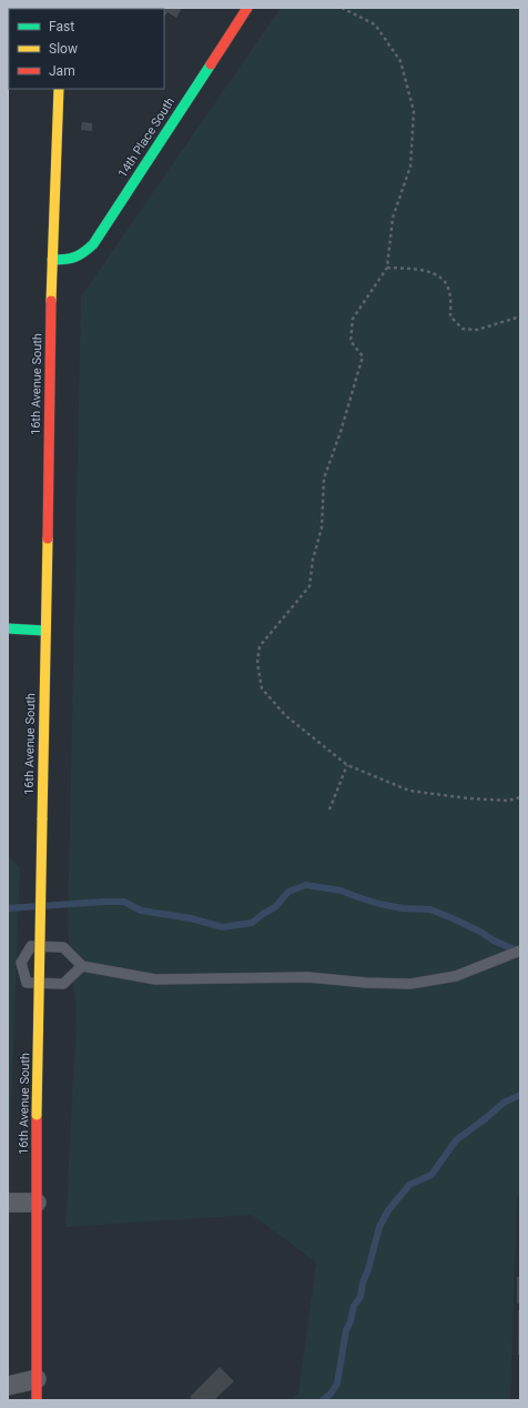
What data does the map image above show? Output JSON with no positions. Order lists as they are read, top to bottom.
{
  "streets": {
    "main road": ["14th Place South", "16th Avenue South"]
  },
  "crossings": [
    ["14th Place South", "16th Avenue South"]
  ],
  "legend": ["Fast", "Slow", "Jam"]
}
